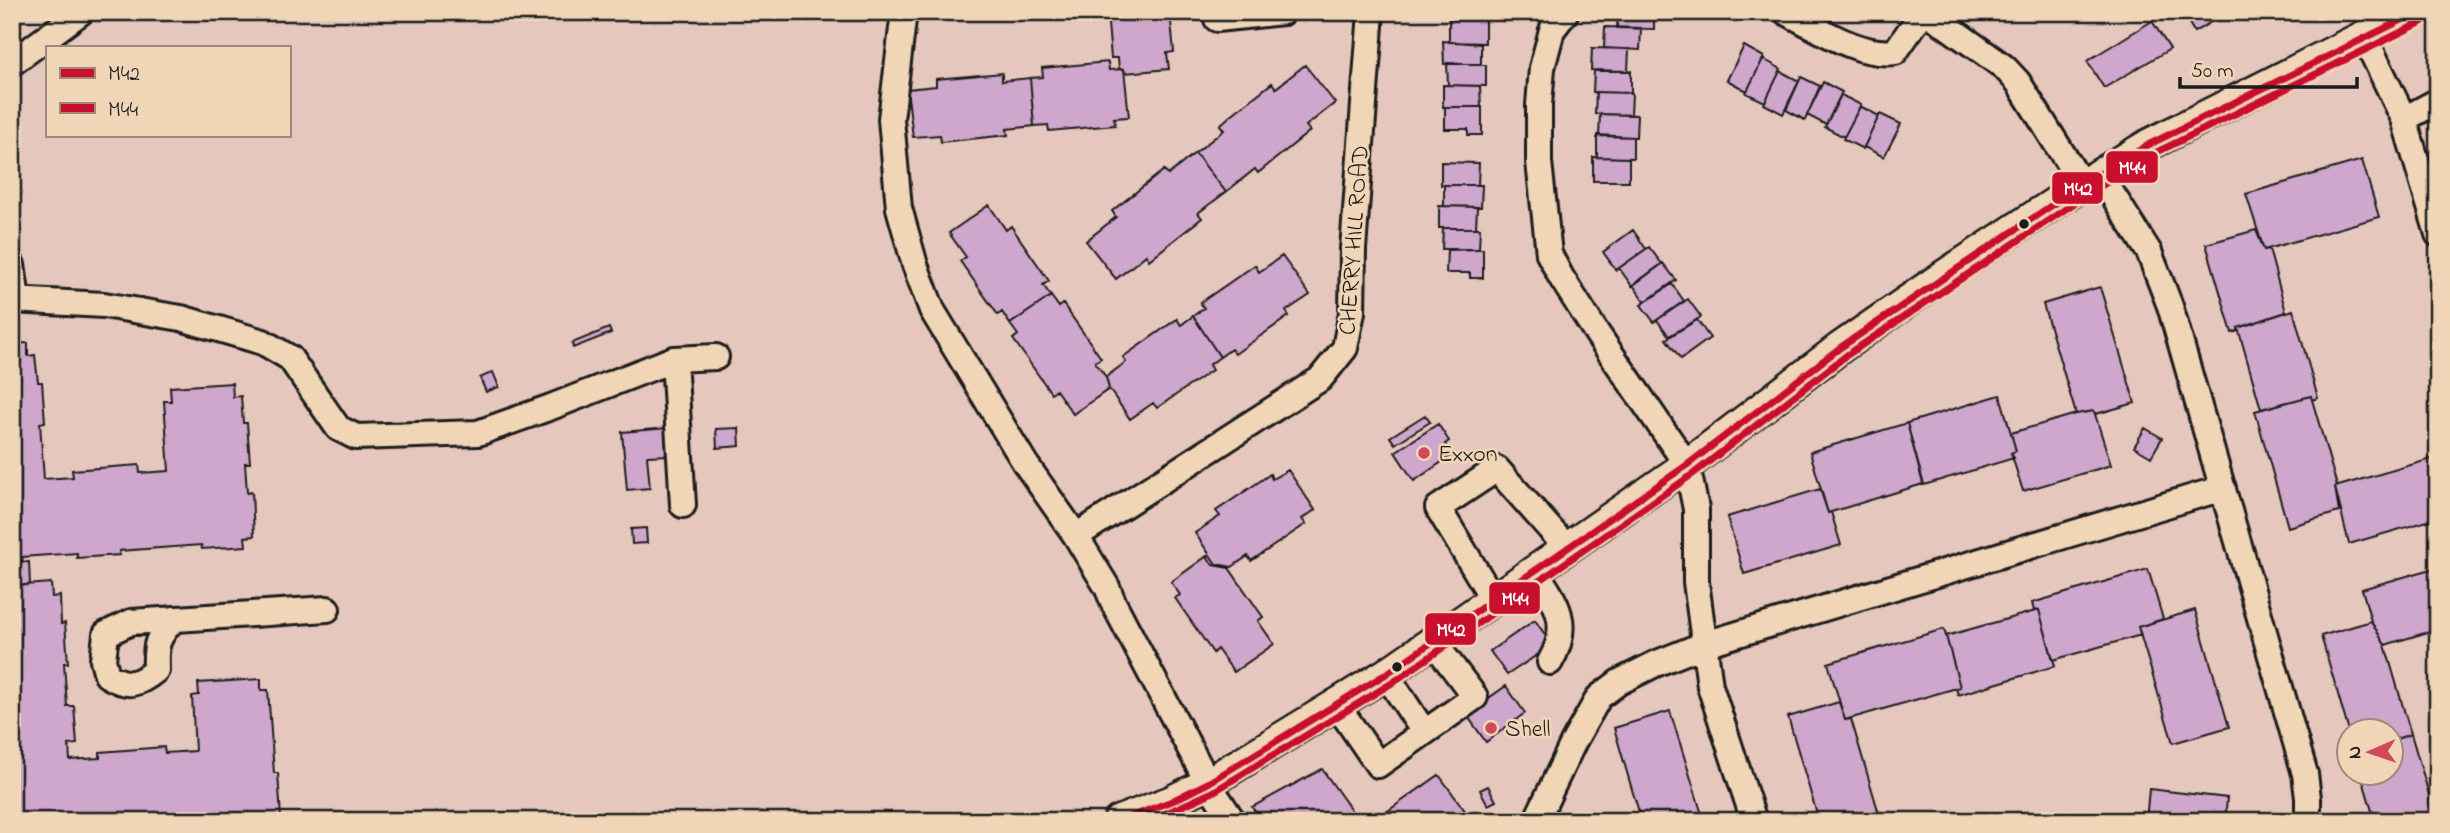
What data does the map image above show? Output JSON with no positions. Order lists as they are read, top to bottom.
{
  "streets": {
    "street": ["CHERRY HILL ROAD"]
  },
  "places": ["Exxon", "Shell"],
  "lines": ["transit line M42", "transit line M44"],
  "legend": ["M42", "M44"],
  "scale_bar": "50 m",
  "north": "left"
}
